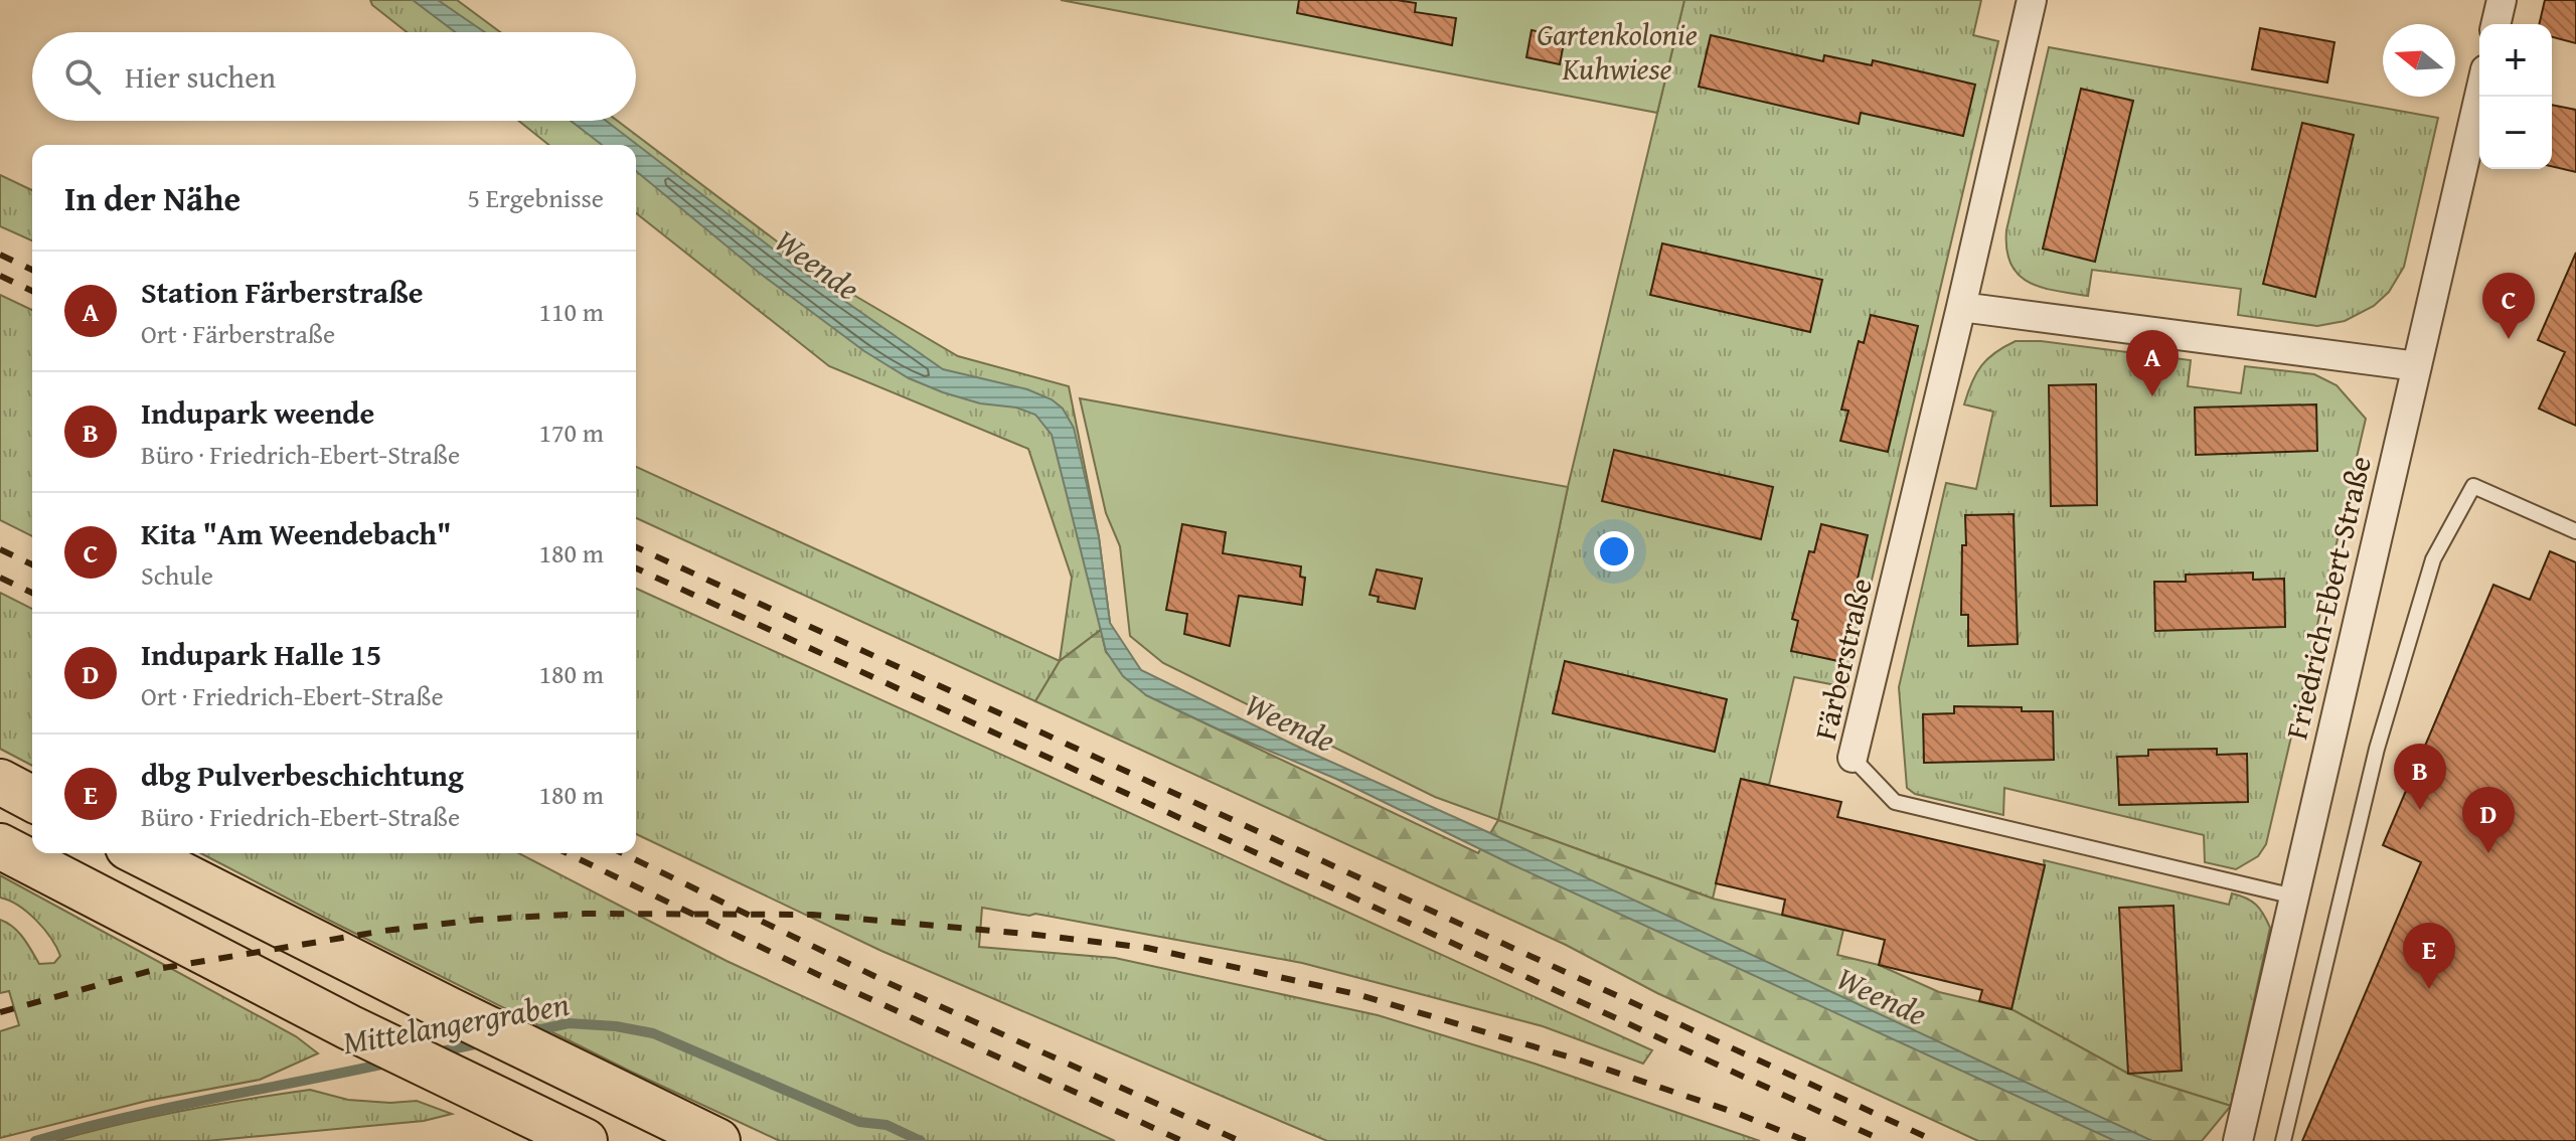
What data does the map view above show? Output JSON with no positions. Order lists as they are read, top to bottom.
{
  "streets": {
    "street": ["Friedrich-Ebert-Straße", "Färberstraße"]
  },
  "crossings": [
    ["Friedrich-Ebert-Straße", "Färberstraße"]
  ],
  "water": ["Weende", "Mittelangergraben"],
  "parks": ["Gartenkolonie Kuhwiese"],
  "north": "left",
  "page": {
    "map_buttons": ["+", "−"],
    "search": "Hier suchen",
    "heading": ["In der Nähe", "5 Ergebnisse"],
    "list": [
      {
        "mark": "A",
        "name": "Station Färberstraße",
        "note": "Ort · Färberstraße",
        "value": "110 m"
      },
      {
        "mark": "B",
        "name": "Indupark weende",
        "note": "Büro · Friedrich-Ebert-Straße",
        "value": "170 m"
      },
      {
        "mark": "C",
        "name": "Kita \"Am Weendebach\"",
        "note": "Schule",
        "value": "180 m"
      },
      {
        "mark": "D",
        "name": "Indupark Halle 15",
        "note": "Ort · Friedrich-Ebert-Straße",
        "value": "180 m"
      },
      {
        "mark": "E",
        "name": "dbg Pulverbeschichtung",
        "note": "Büro · Friedrich-Ebert-Straße",
        "value": "180 m"
      }
    ],
    "pins": [
      "C",
      "A",
      "B",
      "D",
      "E"
    ]
  }
}
